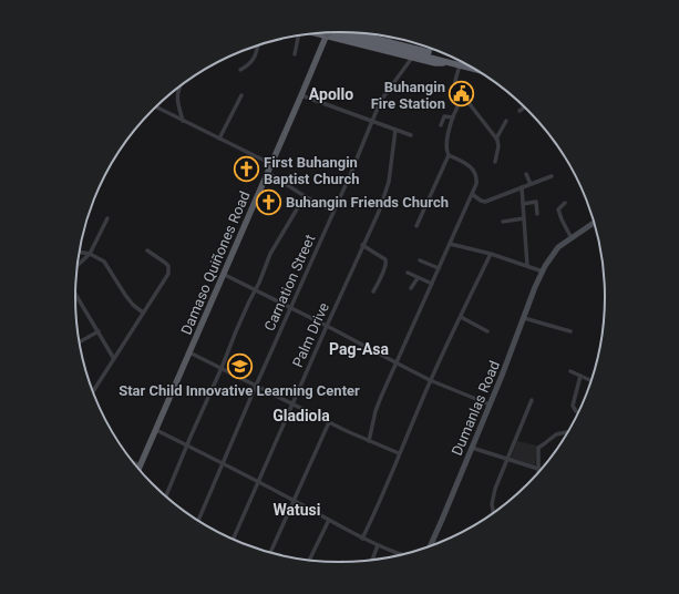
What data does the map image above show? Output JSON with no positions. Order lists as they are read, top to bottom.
{
  "streets": {
    "main road": ["Damaso Quiñones Road", "Dumanlas Road"],
    "street": ["Carnation Street", "Palm Drive"]
  },
  "districts": [
    "Apollo",
    "Pag-Asa",
    "Gladiola",
    "Watusi"
  ],
  "places": {
    "public building": ["Buhangin Fire Station"],
    "church": ["First Buhangin Baptist Church", "Buhangin Friends Church"],
    "school or university": ["Star Child Innovative Learning Center"]
  }
}
